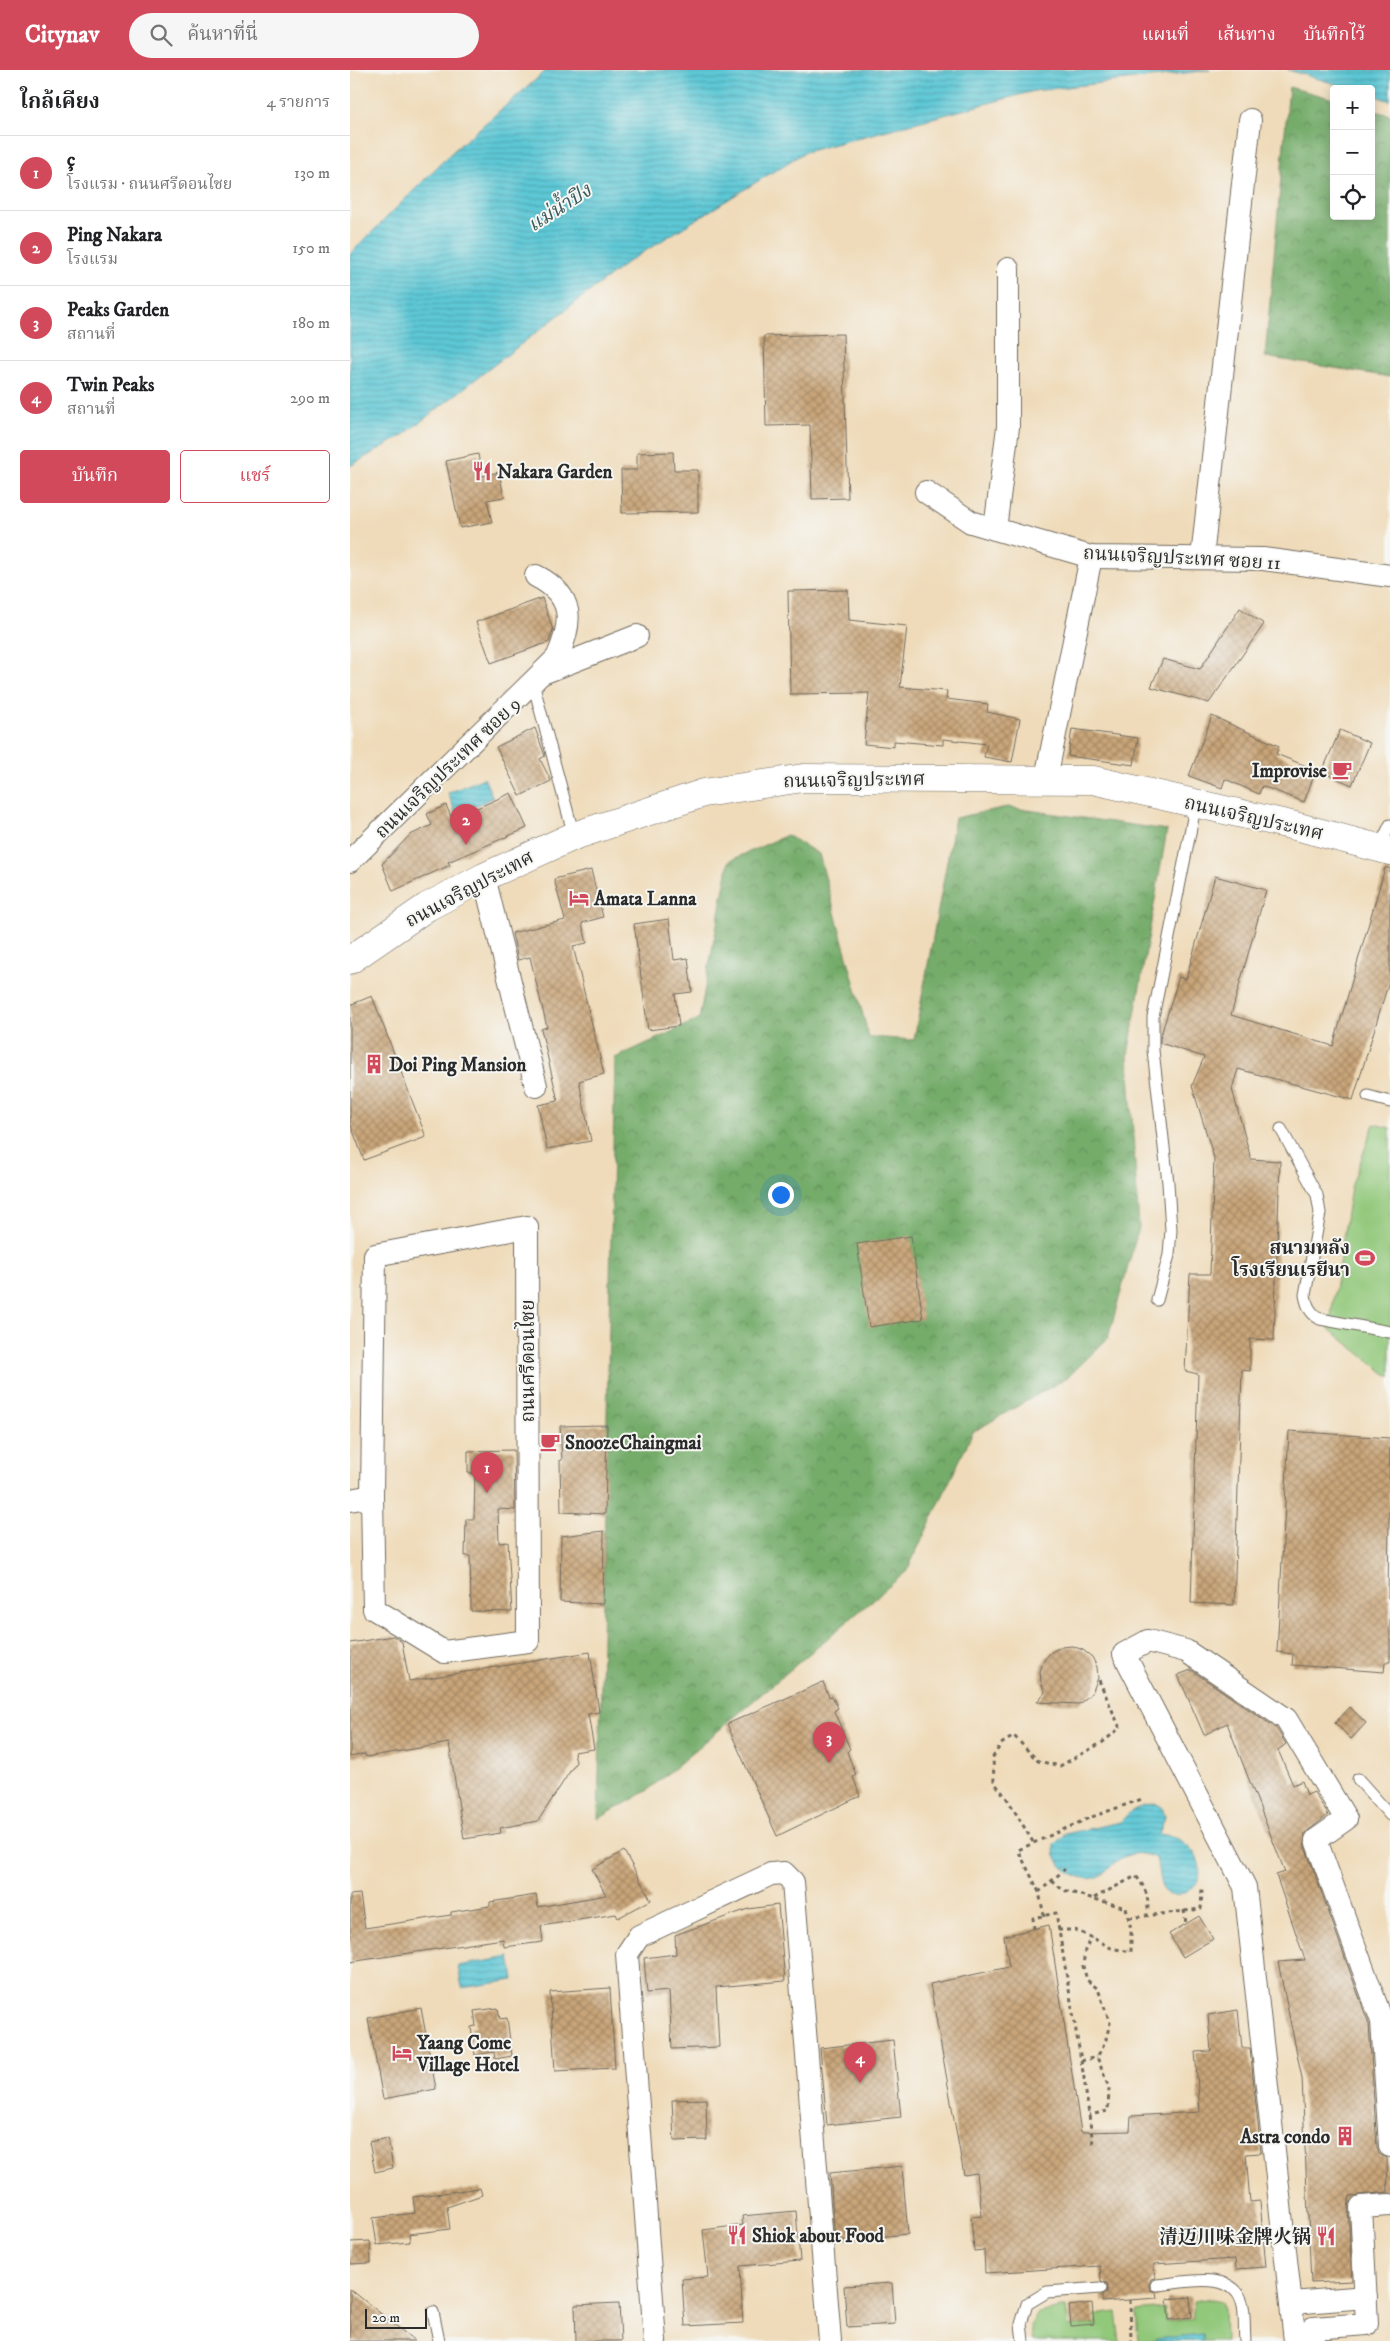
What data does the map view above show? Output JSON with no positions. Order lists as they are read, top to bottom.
{
  "streets": {
    "street": [
      "ถนนเจริญประเทศ ซอย 11",
      "ถนนเจริญประเทศ ซอย 9",
      "ถนนเจริญประเทศ",
      "ถนนศรีดอนไชย"
    ]
  },
  "water": ["แม่น้ำปิง"],
  "places": {
    "restaurant": ["Nakara Garden", "Shiok about Food", "清迈川味金牌火锅"],
    "cafe": ["Improvise", "SnoozeChaingmai"],
    "hotel": ["Amata Lanna", "Yaang Come Village Hotel"],
    "building": ["Doi Ping Mansion", "Astra condo"],
    "sports": ["สนามหลัง โรงเรียนเรยีนา"]
  },
  "scale_bar": "20 m",
  "page": {
    "header": "Citynav",
    "search": "ค้นหาที่นี่",
    "nav": ["แผนที่", "เส้นทาง", "บันทึกไว้"],
    "heading": ["ใกล้เคียง", "4 รายการ"],
    "map_buttons": ["+", "−"],
    "list": [
      {
        "mark": "1",
        "name": "ç",
        "note": "โรงแรม · ถนนศรีดอนไชย",
        "value": "130 m"
      },
      {
        "mark": "2",
        "name": "Ping Nakara",
        "note": "โรงแรม",
        "value": "150 m"
      },
      {
        "mark": "3",
        "name": "Peaks Garden",
        "note": "สถานที่",
        "value": "180 m"
      },
      {
        "mark": "4",
        "name": "Twin Peaks",
        "note": "สถานที่",
        "value": "290 m"
      }
    ],
    "buttons": ["บันทึก", "แชร์"],
    "pins": [
      "2",
      "1",
      "3",
      "4"
    ],
    "scale": "20 m"
  }
}
